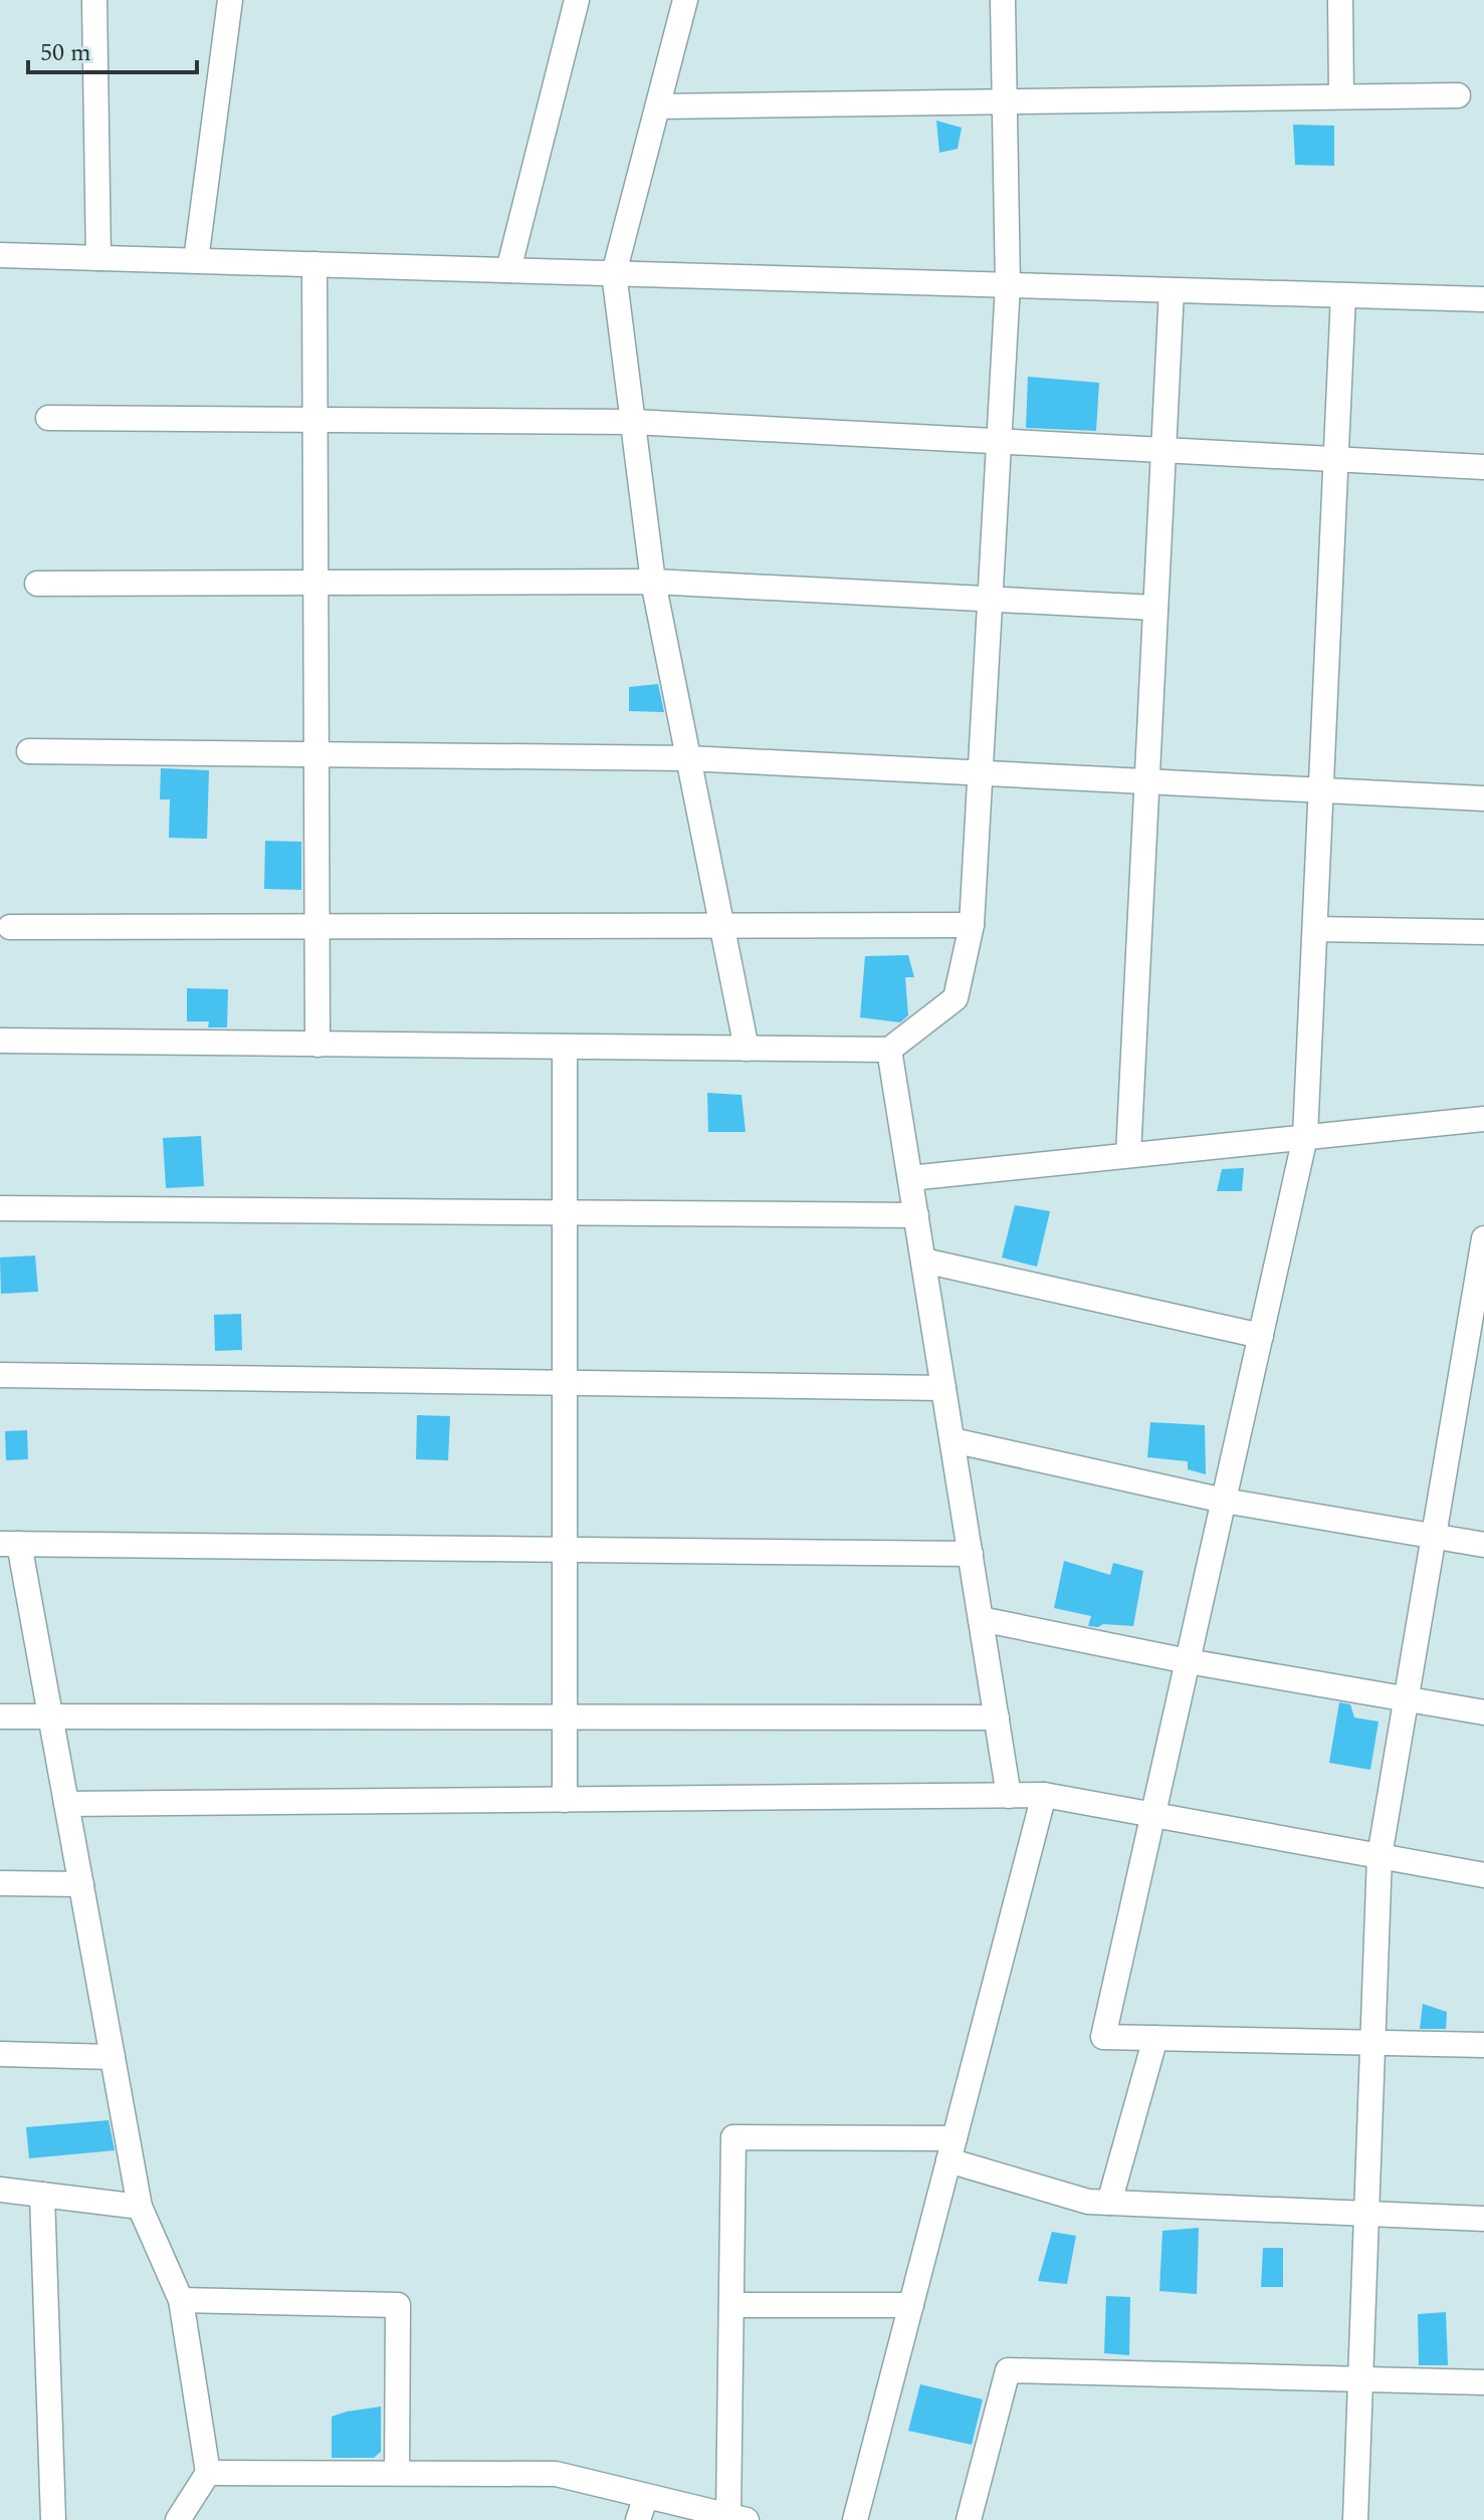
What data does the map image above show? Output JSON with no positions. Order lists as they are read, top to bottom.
{
  "scale_bar": "50 m"
}
